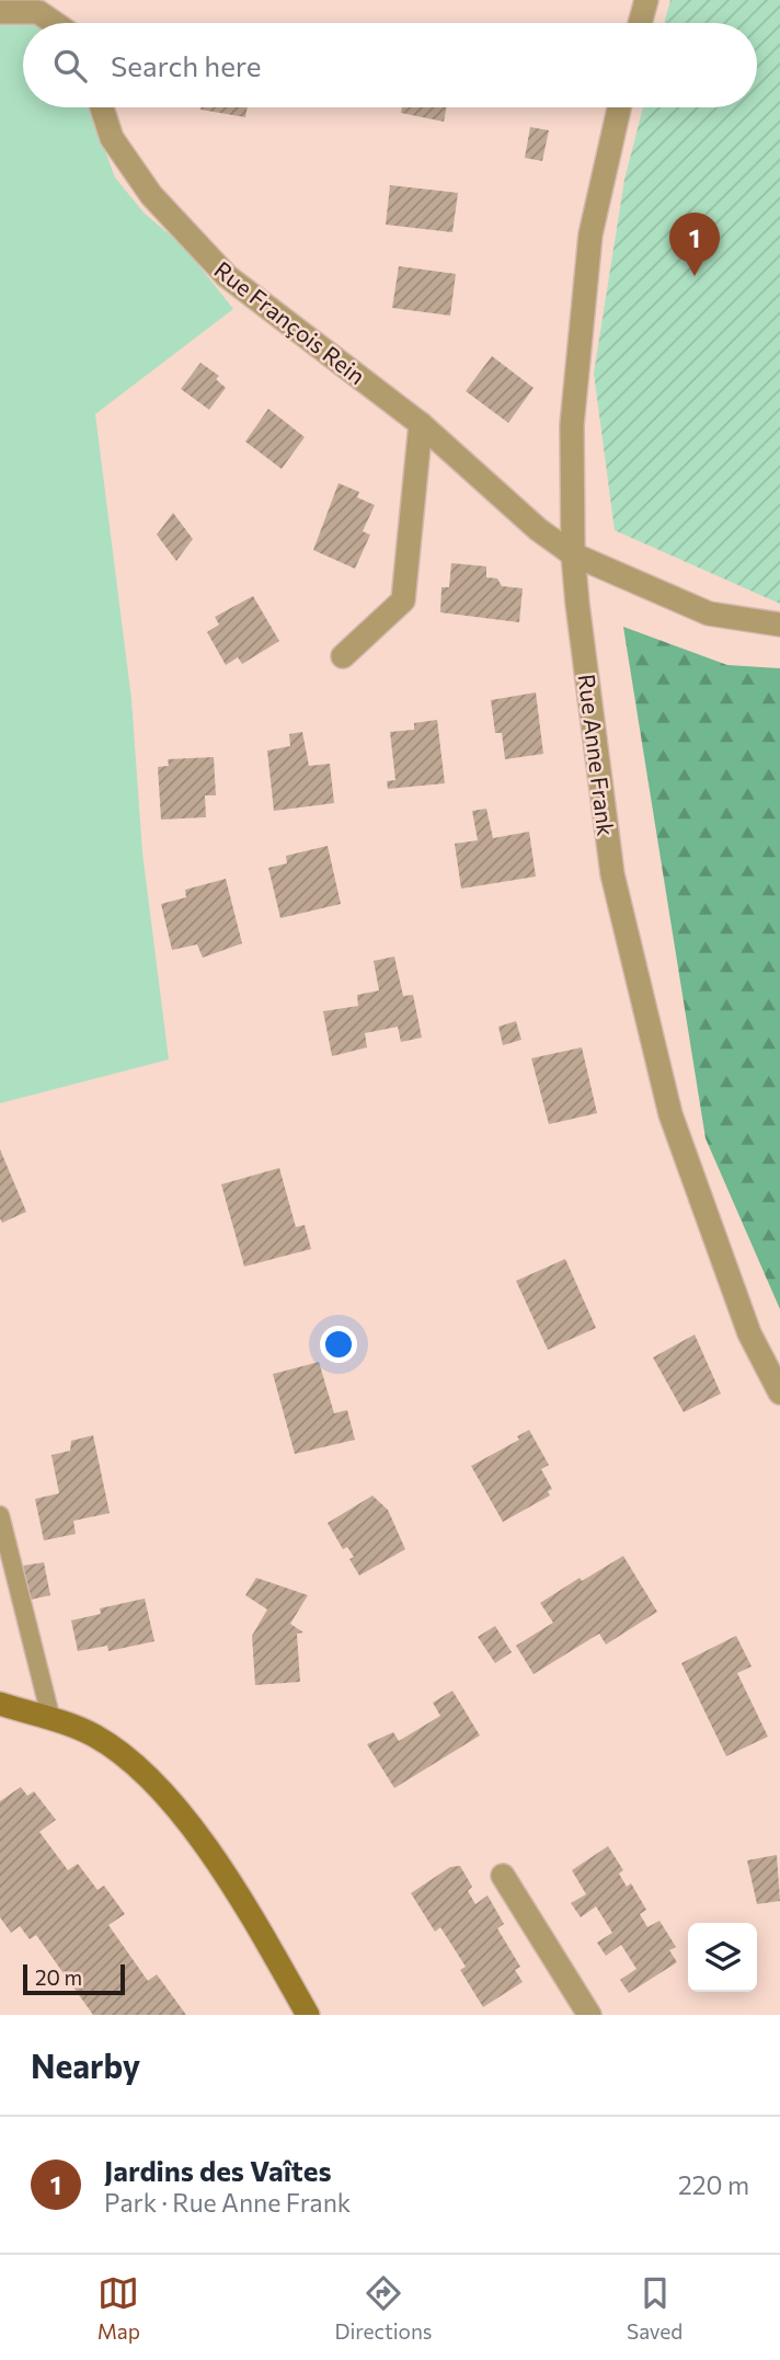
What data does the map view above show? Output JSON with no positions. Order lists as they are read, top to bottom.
{
  "streets": {
    "street": ["Rue François Rein", "Rue Anne Frank"]
  },
  "crossings": [
    ["Rue François Rein", "Rue Anne Frank"]
  ],
  "scale_bar": "20 m",
  "page": {
    "search": "Search here",
    "pins": "1",
    "scale": "20 m",
    "heading": "Nearby",
    "list": [
      {
        "mark": "1",
        "name": "Jardins des Vaîtes",
        "note": "Park · Rue Anne Frank",
        "value": "220 m"
      }
    ],
    "nav": ["Map", "Directions", "Saved"]
  }
}
